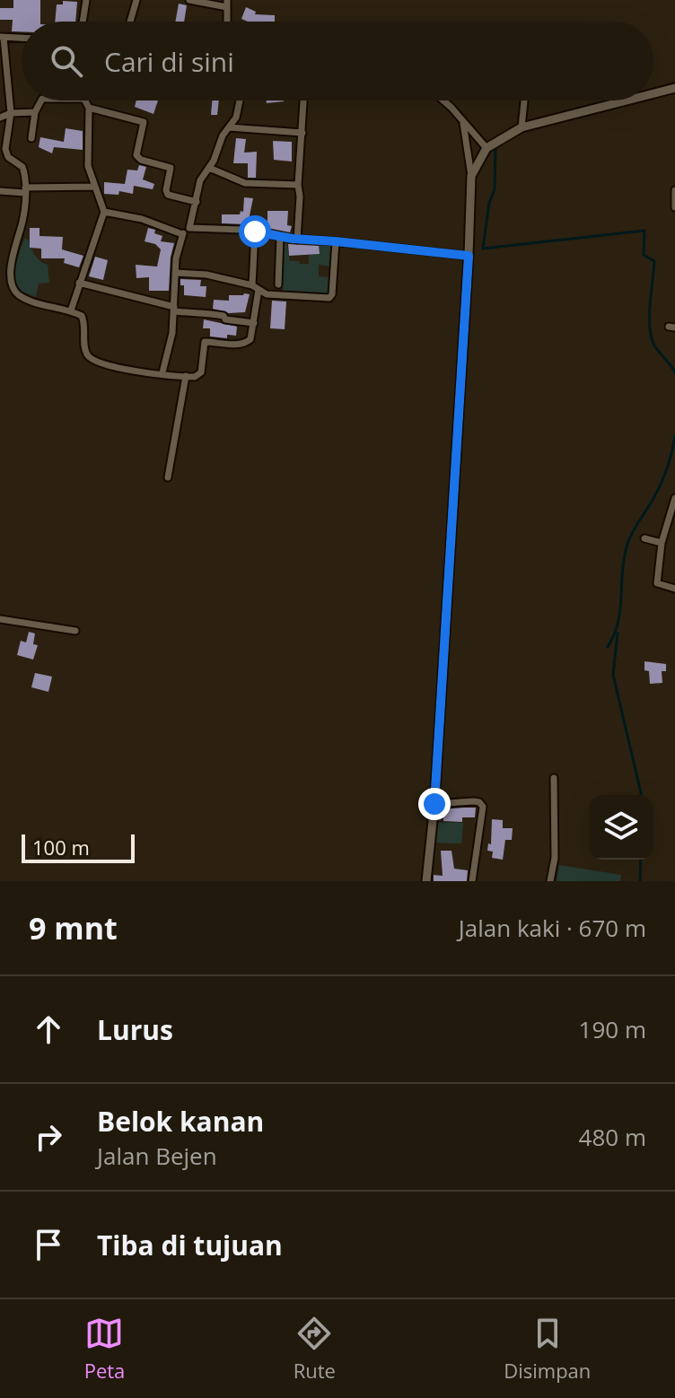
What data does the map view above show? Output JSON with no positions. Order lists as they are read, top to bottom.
{
  "scale_bar": "100 m",
  "page": {
    "search": "Cari di sini",
    "scale": "100 m",
    "heading": ["9 mnt", "Jalan kaki · 670 m"],
    "list": [
      ["Lurus", "190 m"],
      ["Belok kanan", "Jalan Bejen", "480 m"],
      "Tiba di tujuan"
    ],
    "nav": ["Peta", "Rute", "Disimpan"]
  }
}
